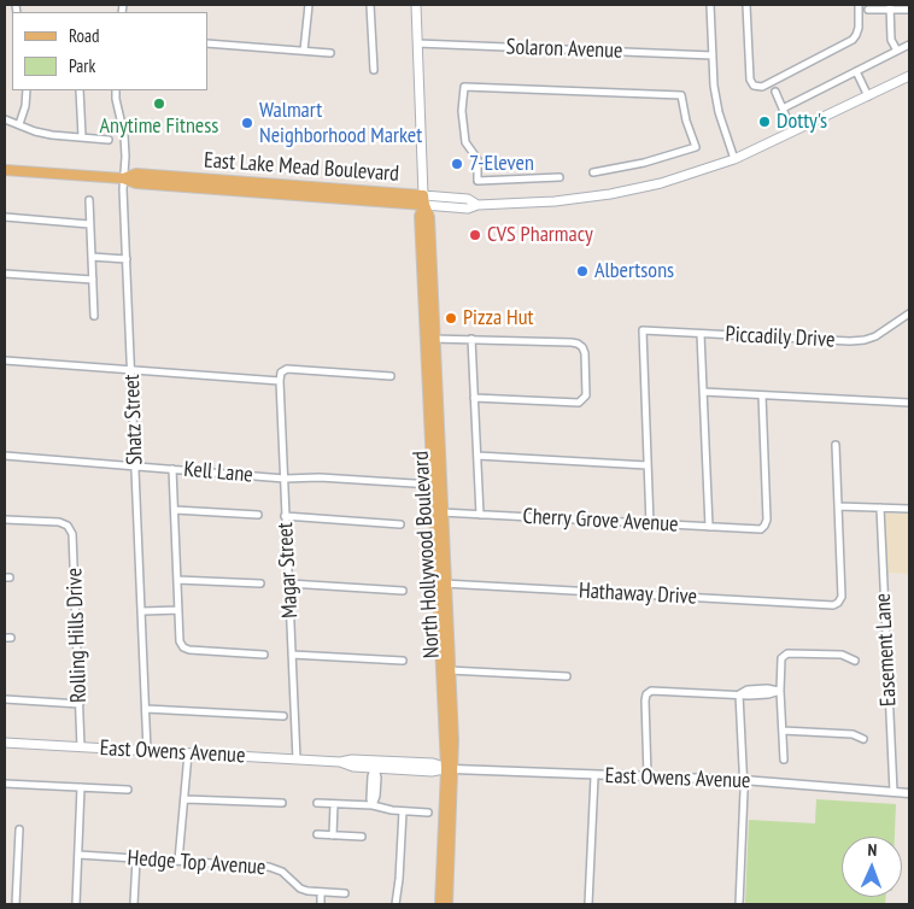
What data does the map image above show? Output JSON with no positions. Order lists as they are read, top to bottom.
{
  "streets": {
    "main road": ["East Lake Mead Boulevard", "North Hollywood Boulevard", "East Owens Avenue"],
    "street": [
      "Solaron Avenue",
      "Piccadily Drive",
      "Shatz Street",
      "Kell Lane",
      "Cherry Grove Avenue",
      "Magar Street",
      "Hathaway Drive",
      "Rolling Hills Drive",
      "Easement Lane",
      "Hedge Top Avenue"
    ]
  },
  "crossings": [
    ["Solaron Avenue", "North Hollywood Boulevard"],
    ["East Lake Mead Boulevard", "Shatz Street"],
    ["East Lake Mead Boulevard", "North Hollywood Boulevard"],
    ["Shatz Street", "Kell Lane"],
    ["Shatz Street", "East Owens Avenue"],
    ["Kell Lane", "North Hollywood Boulevard"],
    ["Kell Lane", "Magar Street"],
    ["Cherry Grove Avenue", "North Hollywood Boulevard"],
    ["North Hollywood Boulevard", "Hathaway Drive"],
    ["North Hollywood Boulevard", "East Owens Avenue"],
    ["Magar Street", "East Owens Avenue"],
    ["Rolling Hills Drive", "East Owens Avenue"],
    ["Easement Lane", "East Owens Avenue"]
  ],
  "places": [
    "Anytime Fitness",
    "Dotty's",
    "Walmart Neighborhood Market",
    "7-Eleven",
    "CVS Pharmacy",
    "Albertsons",
    "Pizza Hut"
  ],
  "legend": ["Road", "Park"],
  "north": "top"
}
